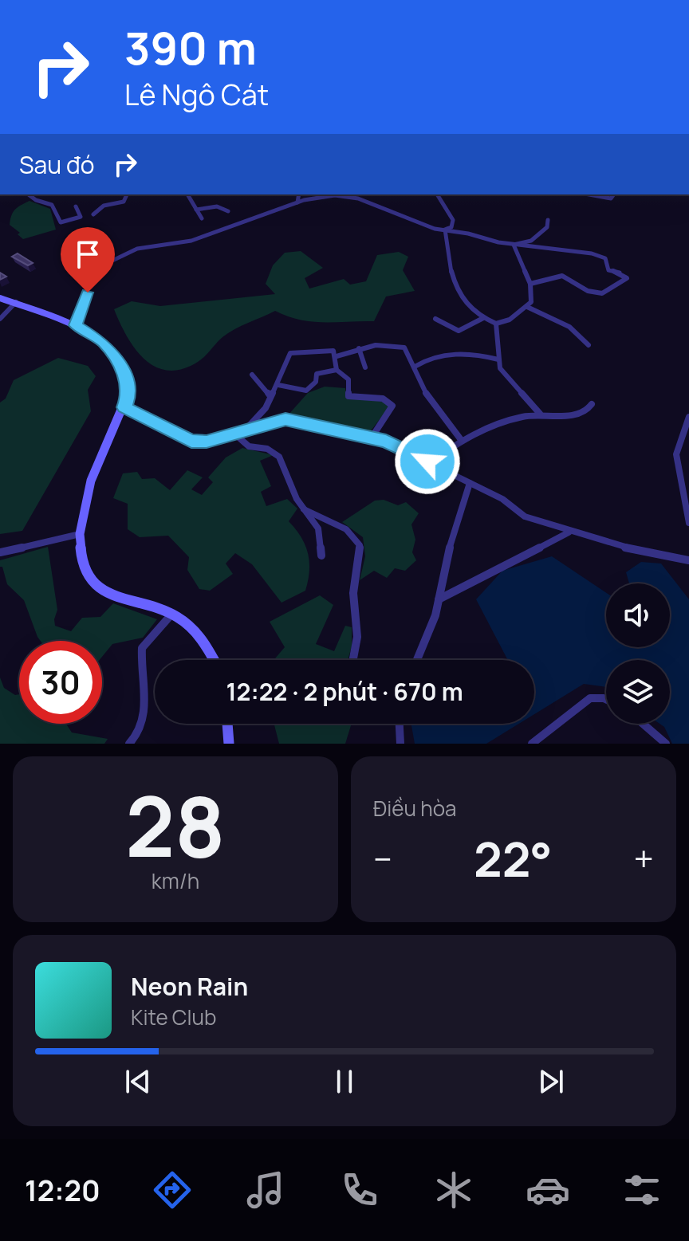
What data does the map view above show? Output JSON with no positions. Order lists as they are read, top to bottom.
{
  "page": {
    "turn": ["390 m", "Lê Ngô Cát"],
    "then": "Sau đó",
    "limit": "30",
    "trip": "12:22 · 2 phút · 670 m",
    "tile": [
      ["28", "km/h"],
      "Điều hòa"
    ],
    "heat": ["−", "22°", "+"],
    "song": ["Neon Rain", "Kite Club"],
    "tabs": "12:20"
  }
}
